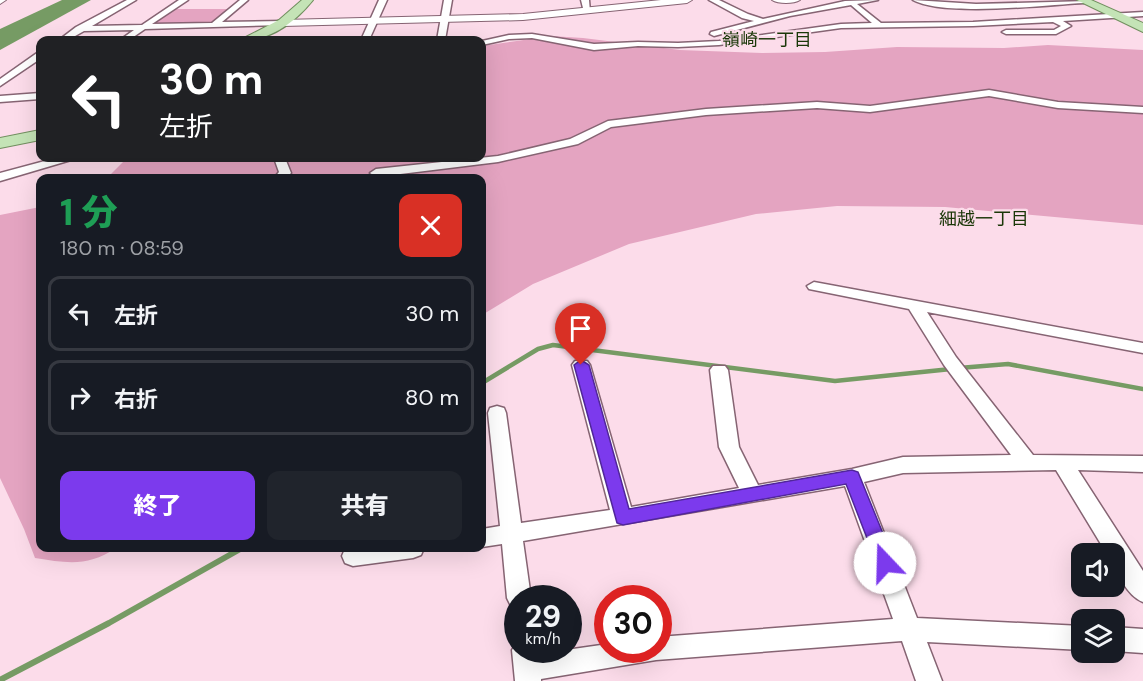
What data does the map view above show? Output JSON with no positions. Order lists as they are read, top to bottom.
{
  "districts": ["嶺崎一丁目", "細越一丁目"],
  "page": {
    "turn": ["30 m", "左折"],
    "heading": ["1 分", "180 m · 08:59"],
    "list": [
      {
        "name": "左折",
        "value": "30 m"
      },
      {
        "name": "右折",
        "value": "80 m"
      }
    ],
    "buttons": ["終了", "共有"],
    "speed": "29 km/h",
    "limit": "30"
  }
}
